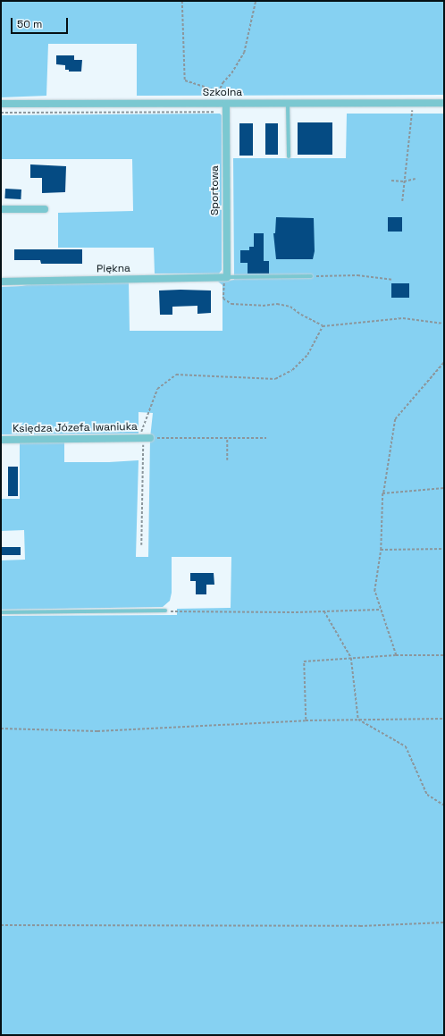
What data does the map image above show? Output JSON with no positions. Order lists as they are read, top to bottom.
{
  "streets": {
    "street": [
      "Szkolna",
      "Sportowa",
      "Piękna",
      "Księdza Józefa Iwaniuka"
    ]
  },
  "crossings": [
    ["Szkolna", "Sportowa"],
    ["Sportowa", "Piękna"]
  ],
  "scale_bar": "50 m"
}
